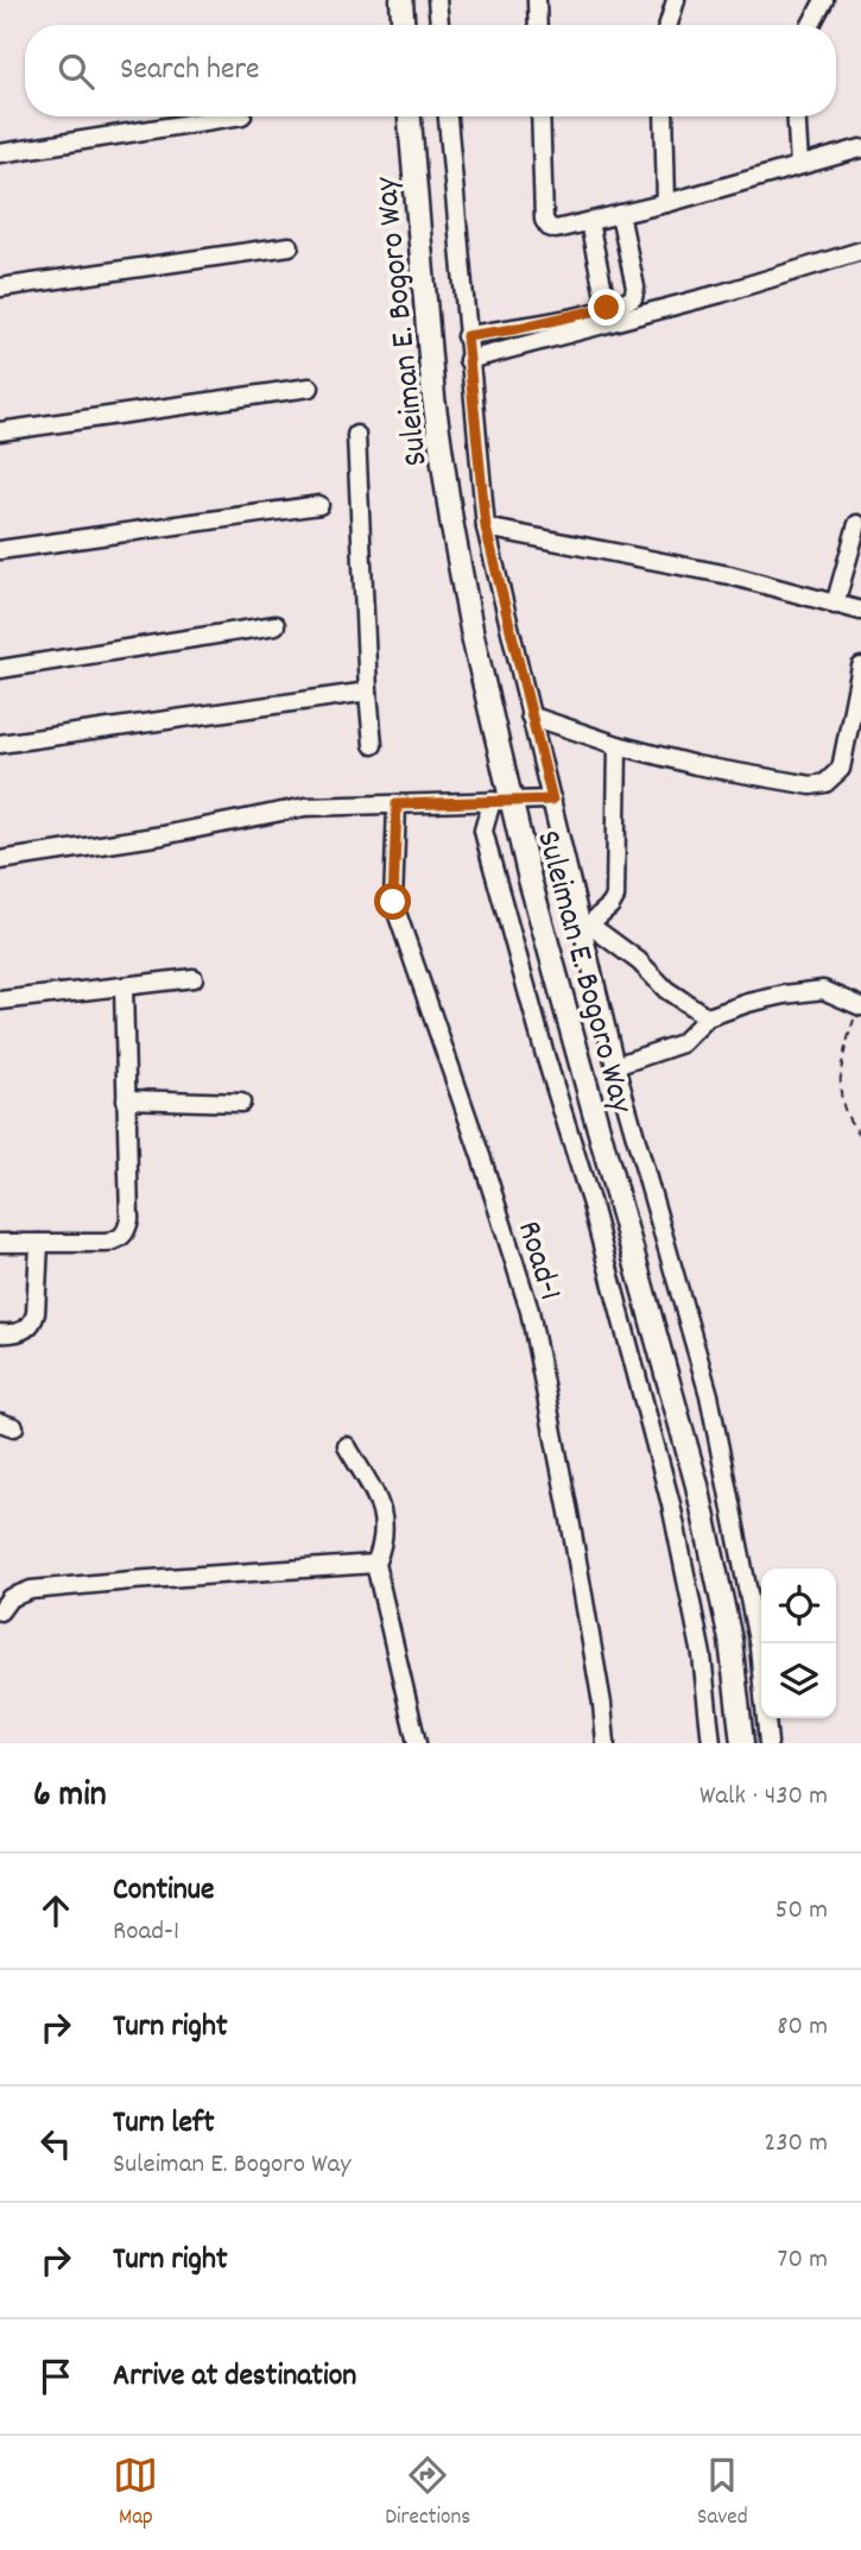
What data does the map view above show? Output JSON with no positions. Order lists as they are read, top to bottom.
{
  "streets": {
    "main road": ["Suleiman E. Bogoro Way"],
    "street": ["Road-1"]
  },
  "page": {
    "search": "Search here",
    "heading": ["6 min", "Walk · 430 m"],
    "list": [
      ["Continue", "Road-1", "50 m"],
      ["Turn right", "80 m"],
      ["Turn left", "Suleiman E. Bogoro Way", "230 m"],
      ["Turn right", "70 m"],
      "Arrive at destination"
    ],
    "nav": ["Map", "Directions", "Saved"]
  }
}
